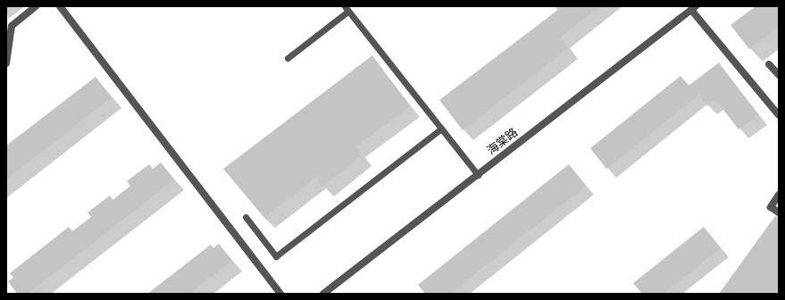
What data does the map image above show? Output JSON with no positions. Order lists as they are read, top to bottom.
{
  "streets": {
    "street": ["海棠路"]
  }
}
